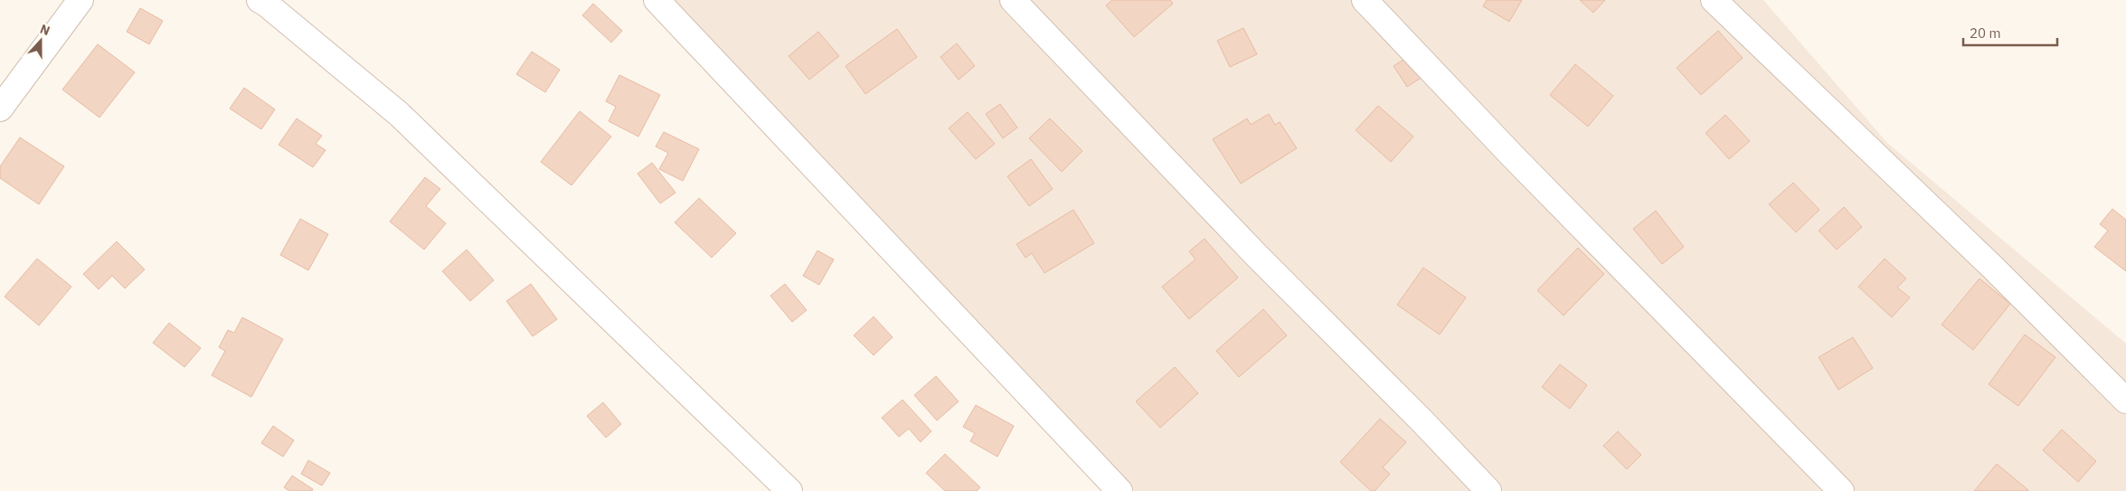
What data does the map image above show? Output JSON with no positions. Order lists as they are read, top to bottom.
{
  "scale_bar": "20 m",
  "north": "top"
}
